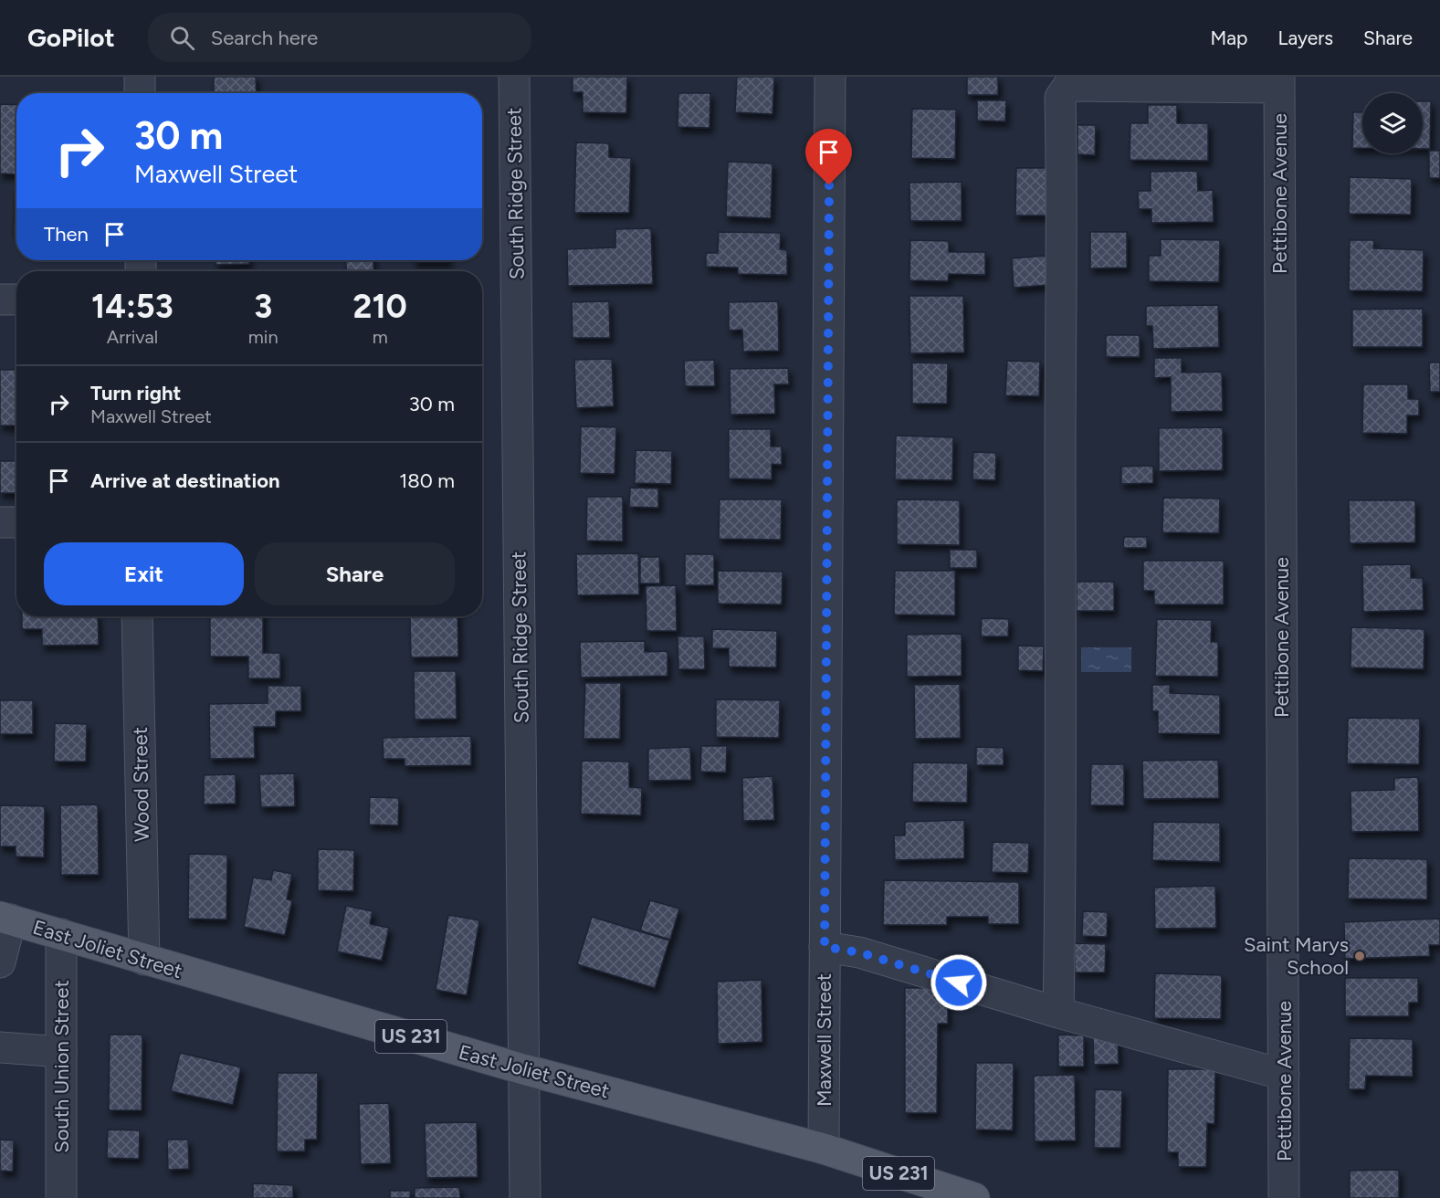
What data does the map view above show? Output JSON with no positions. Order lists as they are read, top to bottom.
{
  "streets": {
    "main road": ["East Joliet Street", "US 231"],
    "street": [
      "South Ridge Street",
      "Pettibone Avenue",
      "Wood Street",
      "Maxwell Street",
      "South Union Street"
    ]
  },
  "crossings": [
    ["South Ridge Street", "East Joliet Street"],
    ["Wood Street", "East Joliet Street"],
    ["East Joliet Street", "Maxwell Street"],
    ["East Joliet Street", "South Union Street"]
  ],
  "places": ["Saint Marys School"],
  "page": {
    "header": "GoPilot",
    "search": "Search here",
    "nav": ["Map", "Layers", "Share"],
    "turn": ["30 m", "Maxwell Street"],
    "then": "Then",
    "eta": [
      "14:53",
      "Arrival",
      "3",
      "min",
      "210",
      "m"
    ],
    "list": [
      {
        "name": "Turn right",
        "note": "Maxwell Street",
        "value": "30 m"
      },
      {
        "name": "Arrive at destination",
        "value": "180 m"
      }
    ],
    "buttons": ["Exit", "Share"]
  }
}
